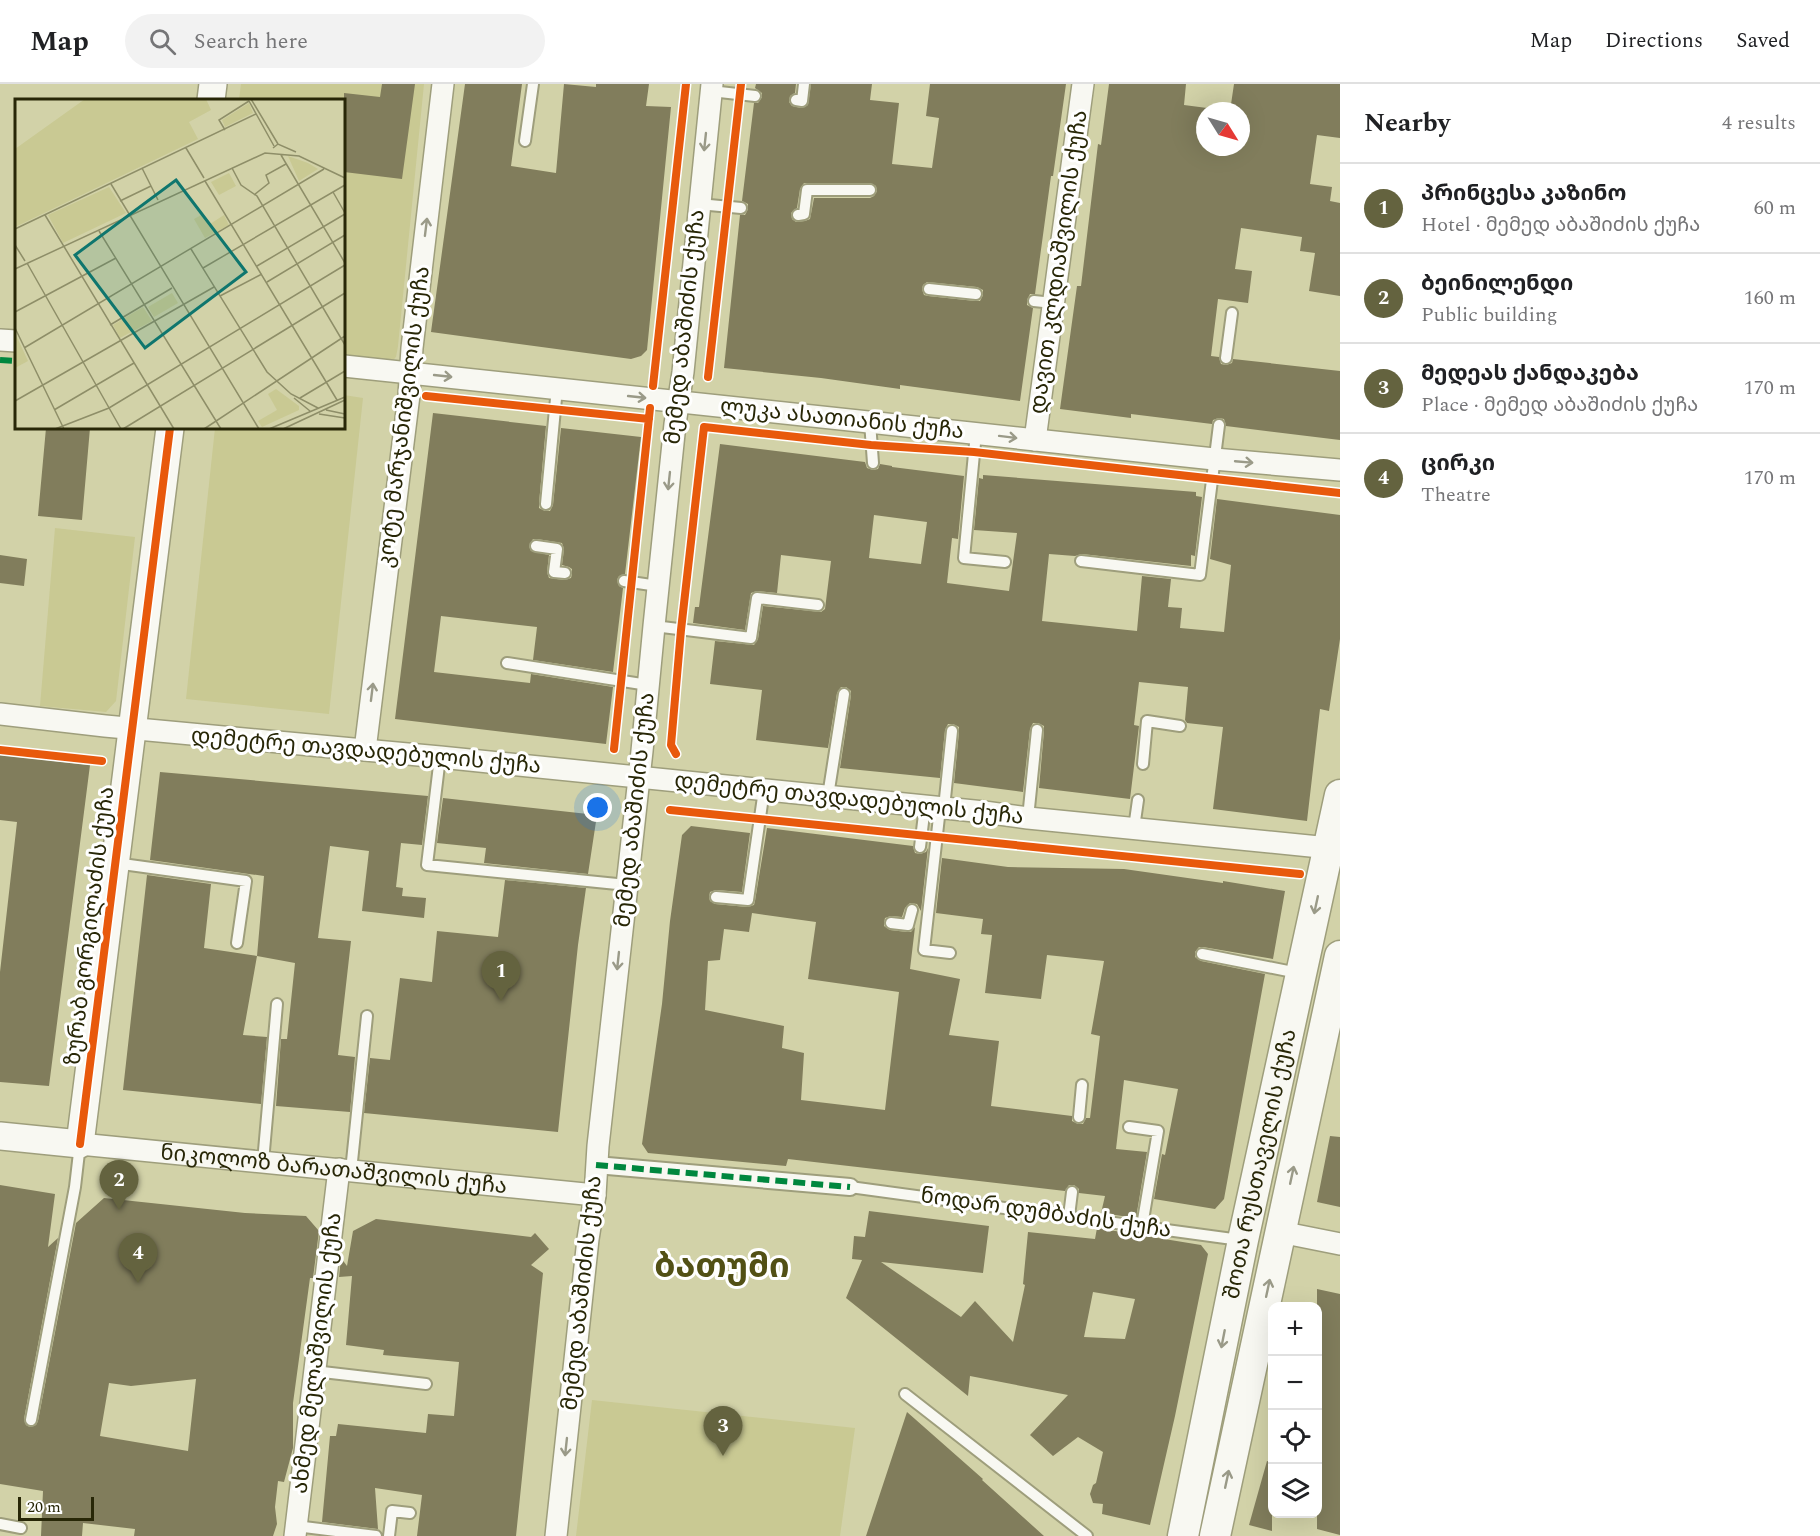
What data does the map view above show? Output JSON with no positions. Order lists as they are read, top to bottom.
{
  "streets": {
    "main road": ["შოთა რუსთაველის ქუჩა"],
    "street": [
      "დავით კლდიაშვილის ქუჩა",
      "მემედ აბაშიძის ქუჩა",
      "კოტე მარჯანიშვილის ქუჩა",
      "ლუკა ასათიანის ქუჩა",
      "დემეტრე თავდადებულის ქუჩა",
      "ზურაბ გორგილაძის ქუჩა",
      "ნიკოლოზ ბარათაშვილის ქუჩა",
      "ახმედ მელაშვილის ქუჩა"
    ],
    "lane": ["ნოდარ დუმბაძის ქუჩა"]
  },
  "crossings": [
    ["დავით კლდიაშვილის ქუჩა", "ლუკა ასათიანის ქუჩა"],
    ["მემედ აბაშიძის ქუჩა", "ლუკა ასათიანის ქუჩა"],
    ["მემედ აბაშიძის ქუჩა", "დემეტრე თავდადებულის ქუჩა"],
    ["მემედ აბაშიძის ქუჩა", "ნიკოლოზ ბარათაშვილის ქუჩა"],
    ["კოტე მარჯანიშვილის ქუჩა", "ლუკა ასათიანის ქუჩა"],
    ["კოტე მარჯანიშვილის ქუჩა", "დემეტრე თავდადებულის ქუჩა"],
    ["დემეტრე თავდადებულის ქუჩა", "ზურაბ გორგილაძის ქუჩა"],
    ["დემეტრე თავდადებულის ქუჩა", "შოთა რუსთაველის ქუჩა"],
    ["ზურაბ გორგილაძის ქუჩა", "ნიკოლოზ ბარათაშვილის ქუჩა"],
    ["შოთა რუსთაველის ქუჩა", "ნოდარ დუმბაძის ქუჩა"],
    ["ნიკოლოზ ბარათაშვილის ქუჩა", "ახმედ მელაშვილის ქუჩა"]
  ],
  "one_way": ["მემედ აბაშიძის ქუჩა", "კოტე მარჯანიშვილის ქუჩა", "ლუკა ასათიანის ქუჩა"],
  "districts": ["ბათუმი"],
  "scale_bar": "20 m",
  "north": "bottom right",
  "page": {
    "header": "Map",
    "search": "Search here",
    "nav": ["Map", "Directions", "Saved"],
    "heading": ["Nearby", "4 results"],
    "list": [
      {
        "mark": "1",
        "name": "პრინცესა კაზინო",
        "note": "Hotel · მემედ აბაშიძის ქუჩა",
        "value": "60 m"
      },
      {
        "mark": "2",
        "name": "ბეინილენდი",
        "note": "Public building",
        "value": "160 m"
      },
      {
        "mark": "3",
        "name": "მედეას ქანდაკება",
        "note": "Place · მემედ აბაშიძის ქუჩა",
        "value": "170 m"
      },
      {
        "mark": "4",
        "name": "ცირკი",
        "note": "Theatre",
        "value": "170 m"
      }
    ],
    "pins": [
      "1",
      "2",
      "4",
      "3"
    ],
    "map_buttons": ["+", "−"],
    "scale": "20 m"
  }
}
